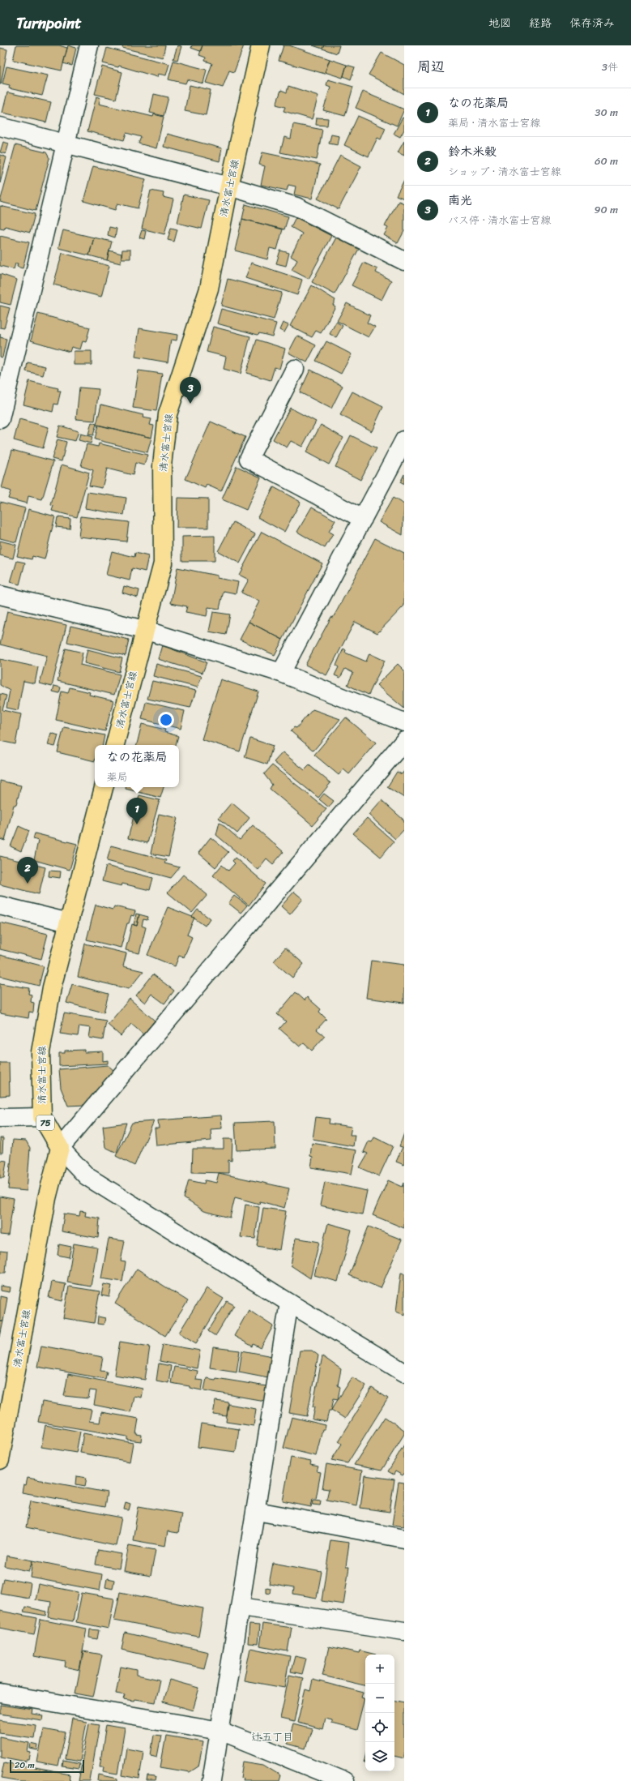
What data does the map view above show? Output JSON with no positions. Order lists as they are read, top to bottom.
{
  "streets": {
    "main road": ["清水富士宮線", "75"]
  },
  "districts": ["辻五丁目"],
  "scale_bar": "20 m",
  "page": {
    "header": "Turnpoint",
    "nav": ["地図", "経路", "保存済み"],
    "heading": ["周辺", "3件"],
    "list": [
      {
        "mark": "1",
        "name": "なの花薬局",
        "note": "薬局 · 清水富士宮線",
        "value": "30 m"
      },
      {
        "mark": "2",
        "name": "鈴木米穀",
        "note": "ショップ · 清水富士宮線",
        "value": "60 m"
      },
      {
        "mark": "3",
        "name": "南光",
        "note": "バス停 · 清水富士宮線",
        "value": "90 m"
      }
    ],
    "pins": ["3", "1", "2"],
    "popup": ["なの花薬局", "薬局"],
    "map_buttons": ["+", "−"],
    "scale": "20 m"
  }
}
